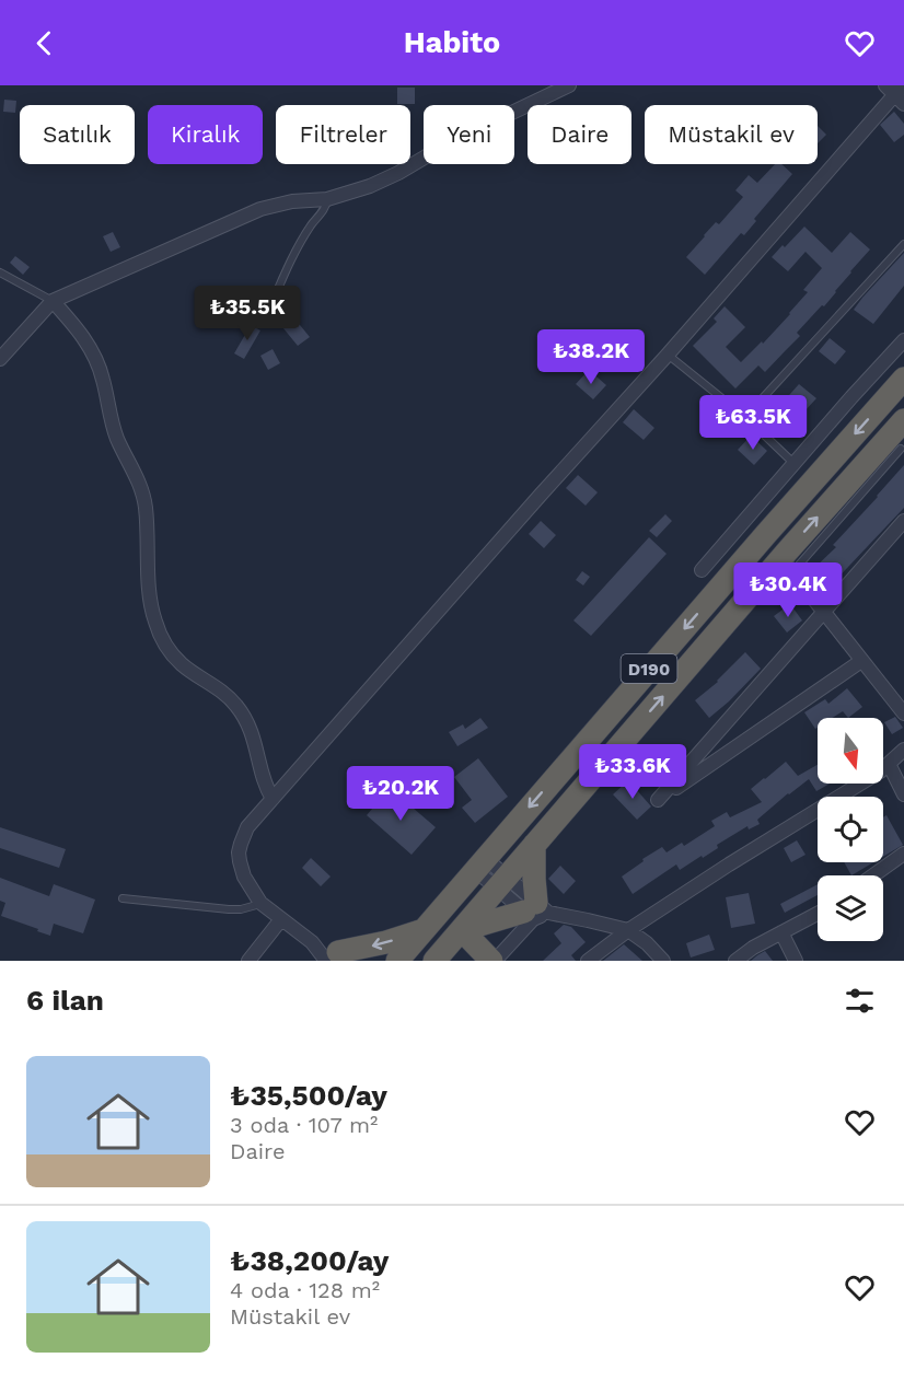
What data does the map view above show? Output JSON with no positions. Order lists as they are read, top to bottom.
{
  "streets": {
    "highway": ["D190"]
  },
  "north": "bottom",
  "page": {
    "header": "Habito",
    "chip": [
      "Satılık",
      "Kiralık",
      "Filtreler",
      "Yeni",
      "Daire",
      "Müstakil ev"
    ],
    "price": [
      "₺35.5K",
      "₺38.2K",
      "₺63.5K",
      "₺30.4K",
      "₺33.6K",
      "₺20.2K"
    ],
    "heading": "6 ilan",
    "list": [
      {
        "name": "₺35,500/ay",
        "note": "3 oda · 107 m² · Daire"
      },
      {
        "name": "₺38,200/ay",
        "note": "4 oda · 128 m² · Müstakil ev"
      }
    ]
  }
}
